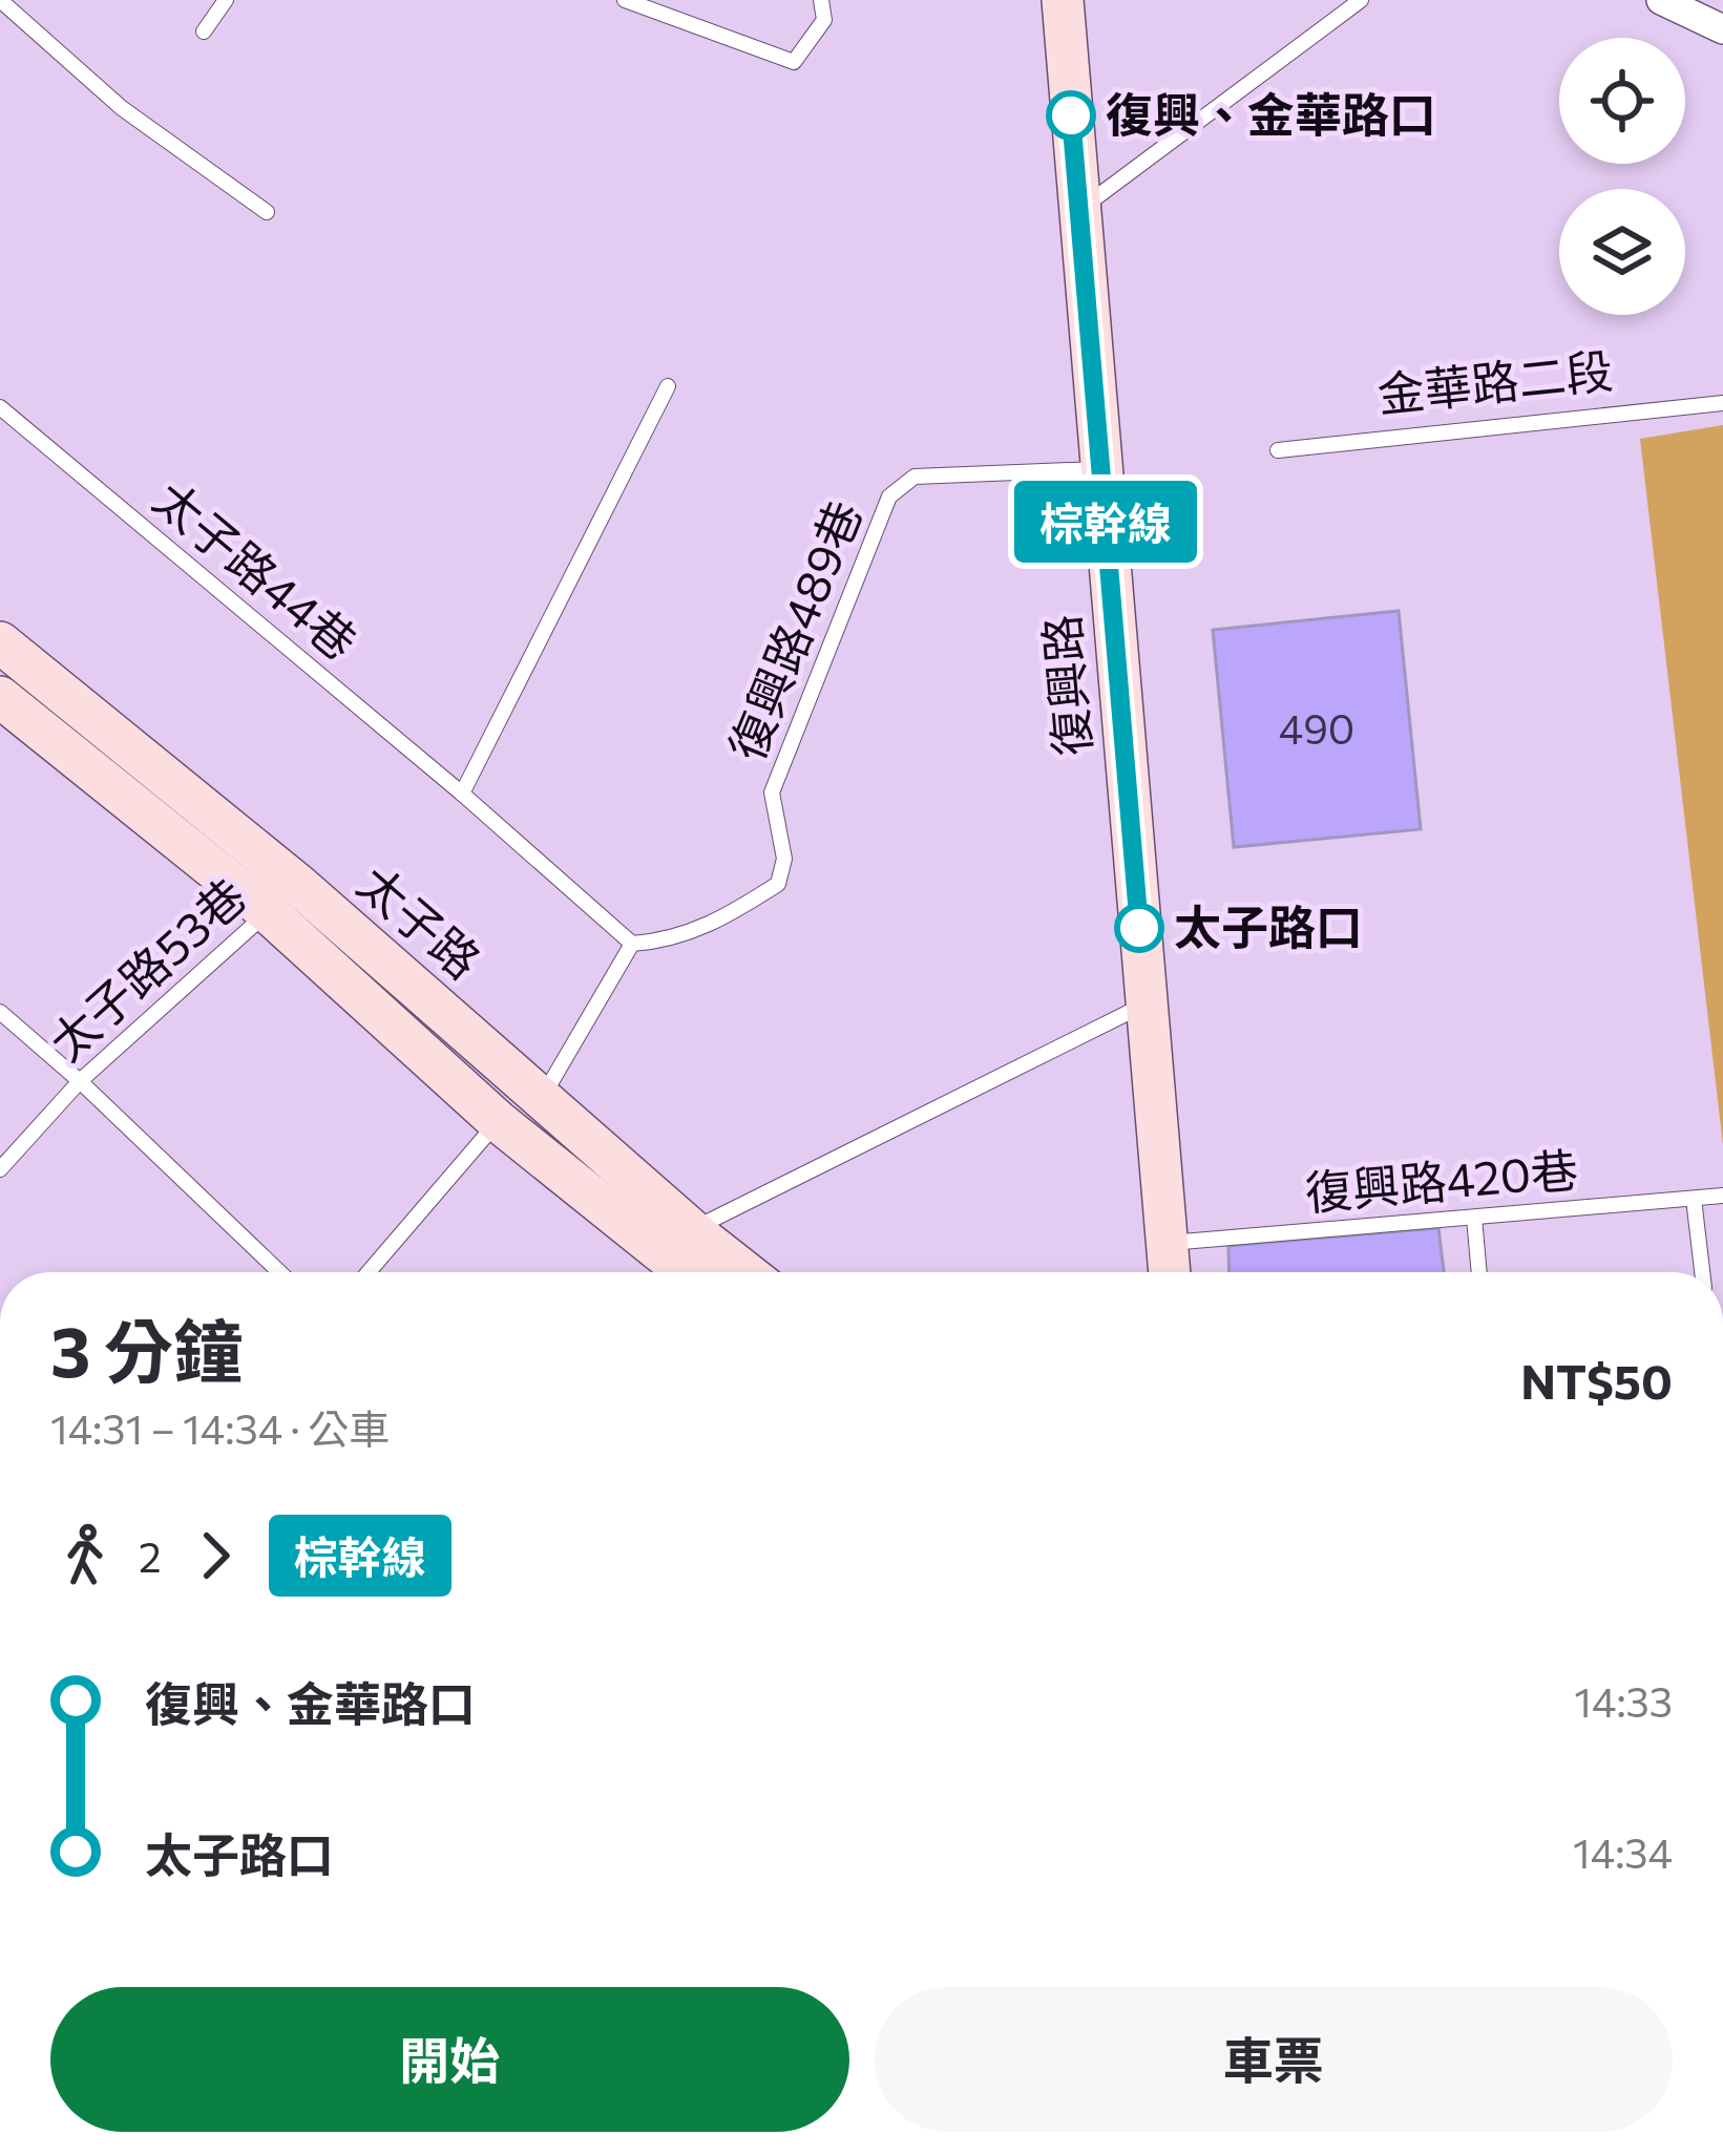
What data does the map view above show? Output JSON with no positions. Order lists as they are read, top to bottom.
{
  "streets": {
    "street": ["復興路", "太子路"],
    "lane": [
      "金華路二段",
      "太子路44巷",
      "復興路489巷",
      "太子路53巷",
      "復興路420巷"
    ]
  },
  "crossings": [
    ["太子路44巷", "復興路489巷"],
    ["復興路489巷", "復興路"],
    ["復興路", "復興路420巷"],
    ["太子路", "太子路53巷"]
  ],
  "places": ["復興、金華路口", "太子路口"],
  "lines": ["bus line 棕幹線"],
  "house_numbers": ["490"],
  "page": {
    "on_map": "棕幹線",
    "heading": ["3 分鐘", "14:31 – 14:34 · 公車", "NT$50"],
    "legs": ["2", "棕幹線"],
    "list": [
      {
        "name": "復興、金華路口",
        "value": "14:33"
      },
      {
        "name": "太子路口",
        "value": "14:34"
      }
    ],
    "buttons": ["開始", "車票"]
  }
}
